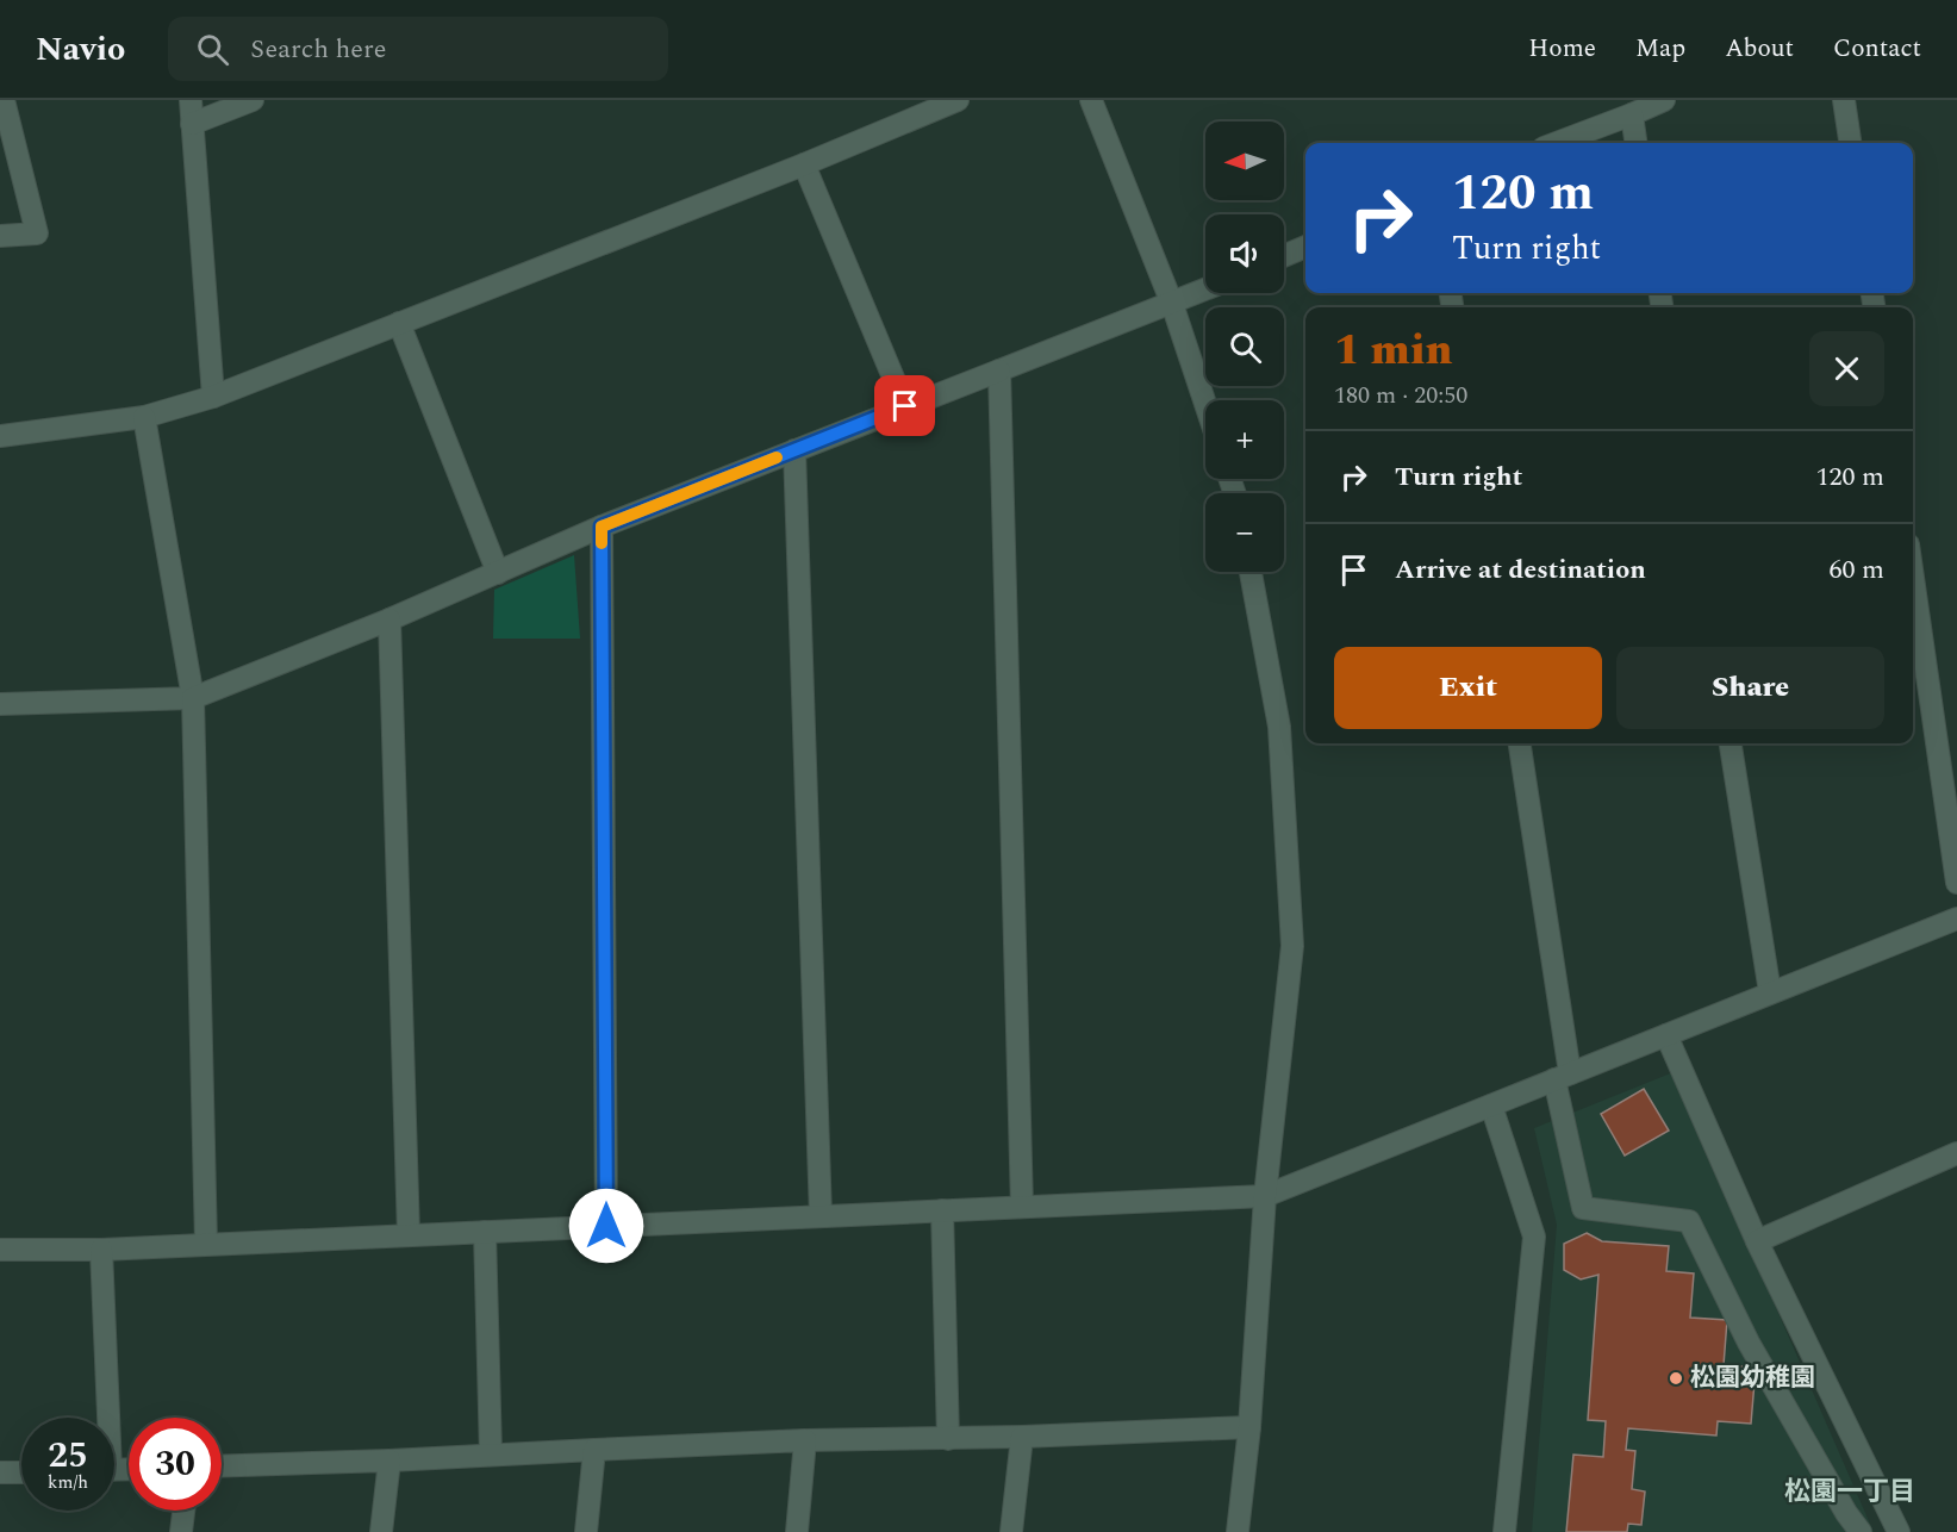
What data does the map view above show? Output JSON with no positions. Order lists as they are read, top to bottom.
{
  "districts": ["松園一丁目"],
  "places": ["松園幼稚園"],
  "north": "left",
  "page": {
    "header": "Navio",
    "search": "Search here",
    "nav": [
      "Home",
      "Map",
      "About",
      "Contact"
    ],
    "map_buttons": ["+", "−"],
    "turn": ["120 m", "Turn right"],
    "heading": ["1 min", "180 m · 20:50"],
    "list": [
      {
        "name": "Turn right",
        "value": "120 m"
      },
      {
        "name": "Arrive at destination",
        "value": "60 m"
      }
    ],
    "buttons": ["Exit", "Share"],
    "speed": "25 km/h",
    "limit": "30"
  }
}
